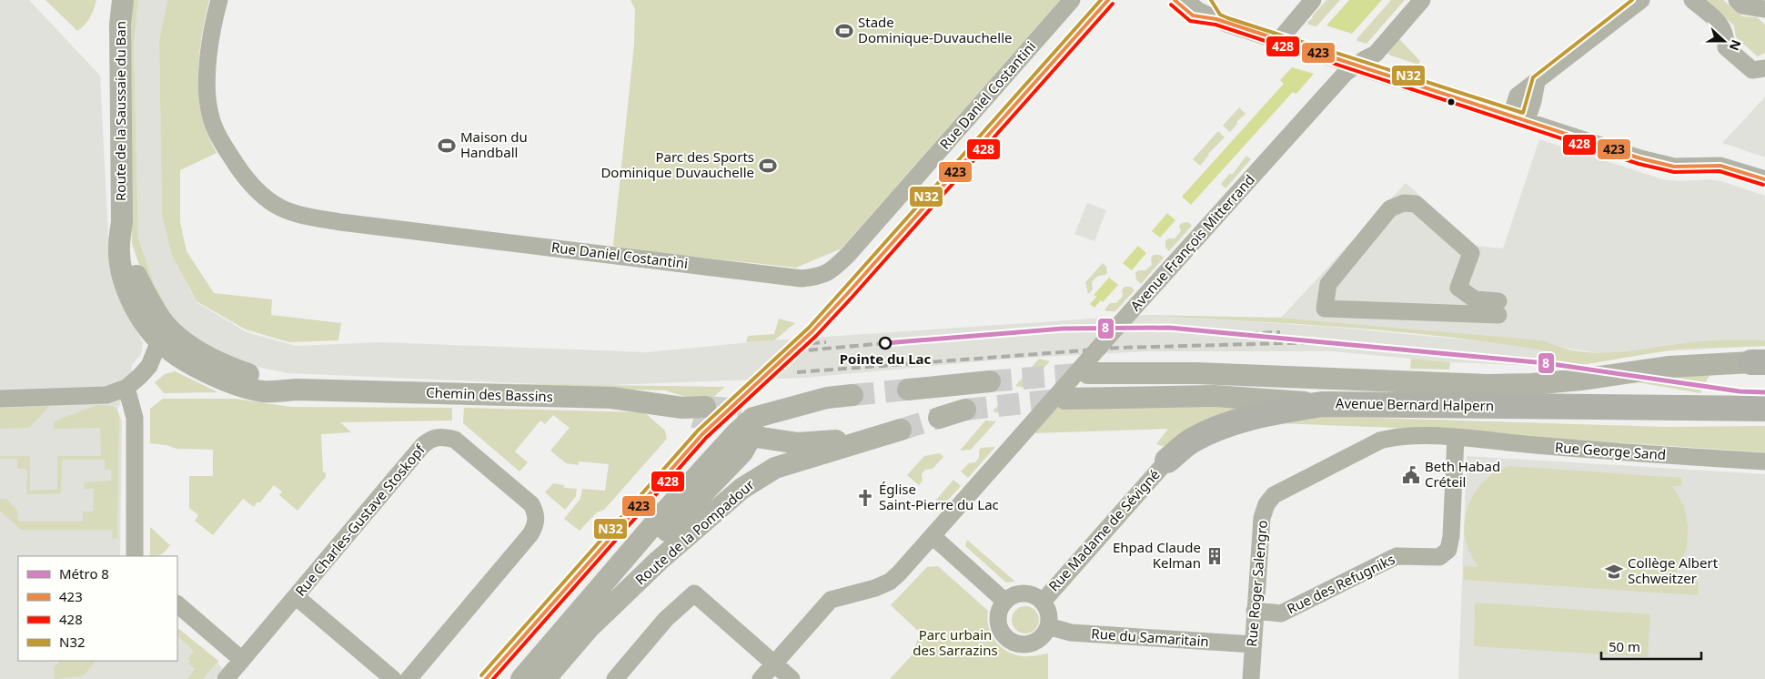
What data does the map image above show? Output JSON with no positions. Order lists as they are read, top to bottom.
{
  "streets": {
    "highway": ["Avenue Bernard Halpern"],
    "main road": ["Route de la Saussaie du Ban", "Chemin des Bassins", "Route de la Pompadour"],
    "street": [
      "Rue Daniel Costantini",
      "Avenue François Mitterrand",
      "Rue George Sand",
      "Rue Charles-Gustave Stoskopf",
      "Rue Madame de Sévigné",
      "Rue Roger Salengro",
      "Rue des Refugniks",
      "Rue du Samaritain"
    ]
  },
  "crossings": [
    ["Route de la Saussaie du Ban", "Chemin des Bassins"],
    ["Rue George Sand", "Rue Roger Salengro"],
    ["Rue George Sand", "Rue des Refugniks"],
    ["Rue Madame de Sévigné", "Rue du Samaritain"],
    ["Rue Roger Salengro", "Rue des Refugniks"],
    ["Rue Roger Salengro", "Rue du Samaritain"]
  ],
  "parks": ["Parc urbain des Sarrazins"],
  "places": {
    "sports": ["Stade Dominique-Duvauchelle", "Maison du Handball", "Parc des Sports Dominique Duvauchelle"],
    "other": ["Pointe du Lac"],
    "public building": ["Beth Habad Créteil"],
    "church": ["Église Saint-Pierre du Lac"],
    "building": ["Ehpad Claude Kelman"],
    "school or university": ["Collège Albert Schweitzer"]
  },
  "lines": [
    "transit line 423",
    "transit line N32",
    "transit line 428",
    "metro line 8"
  ],
  "legend": [
    "Métro 8",
    "423",
    "428",
    "N32"
  ],
  "scale_bar": "50 m",
  "north": "right"
}
